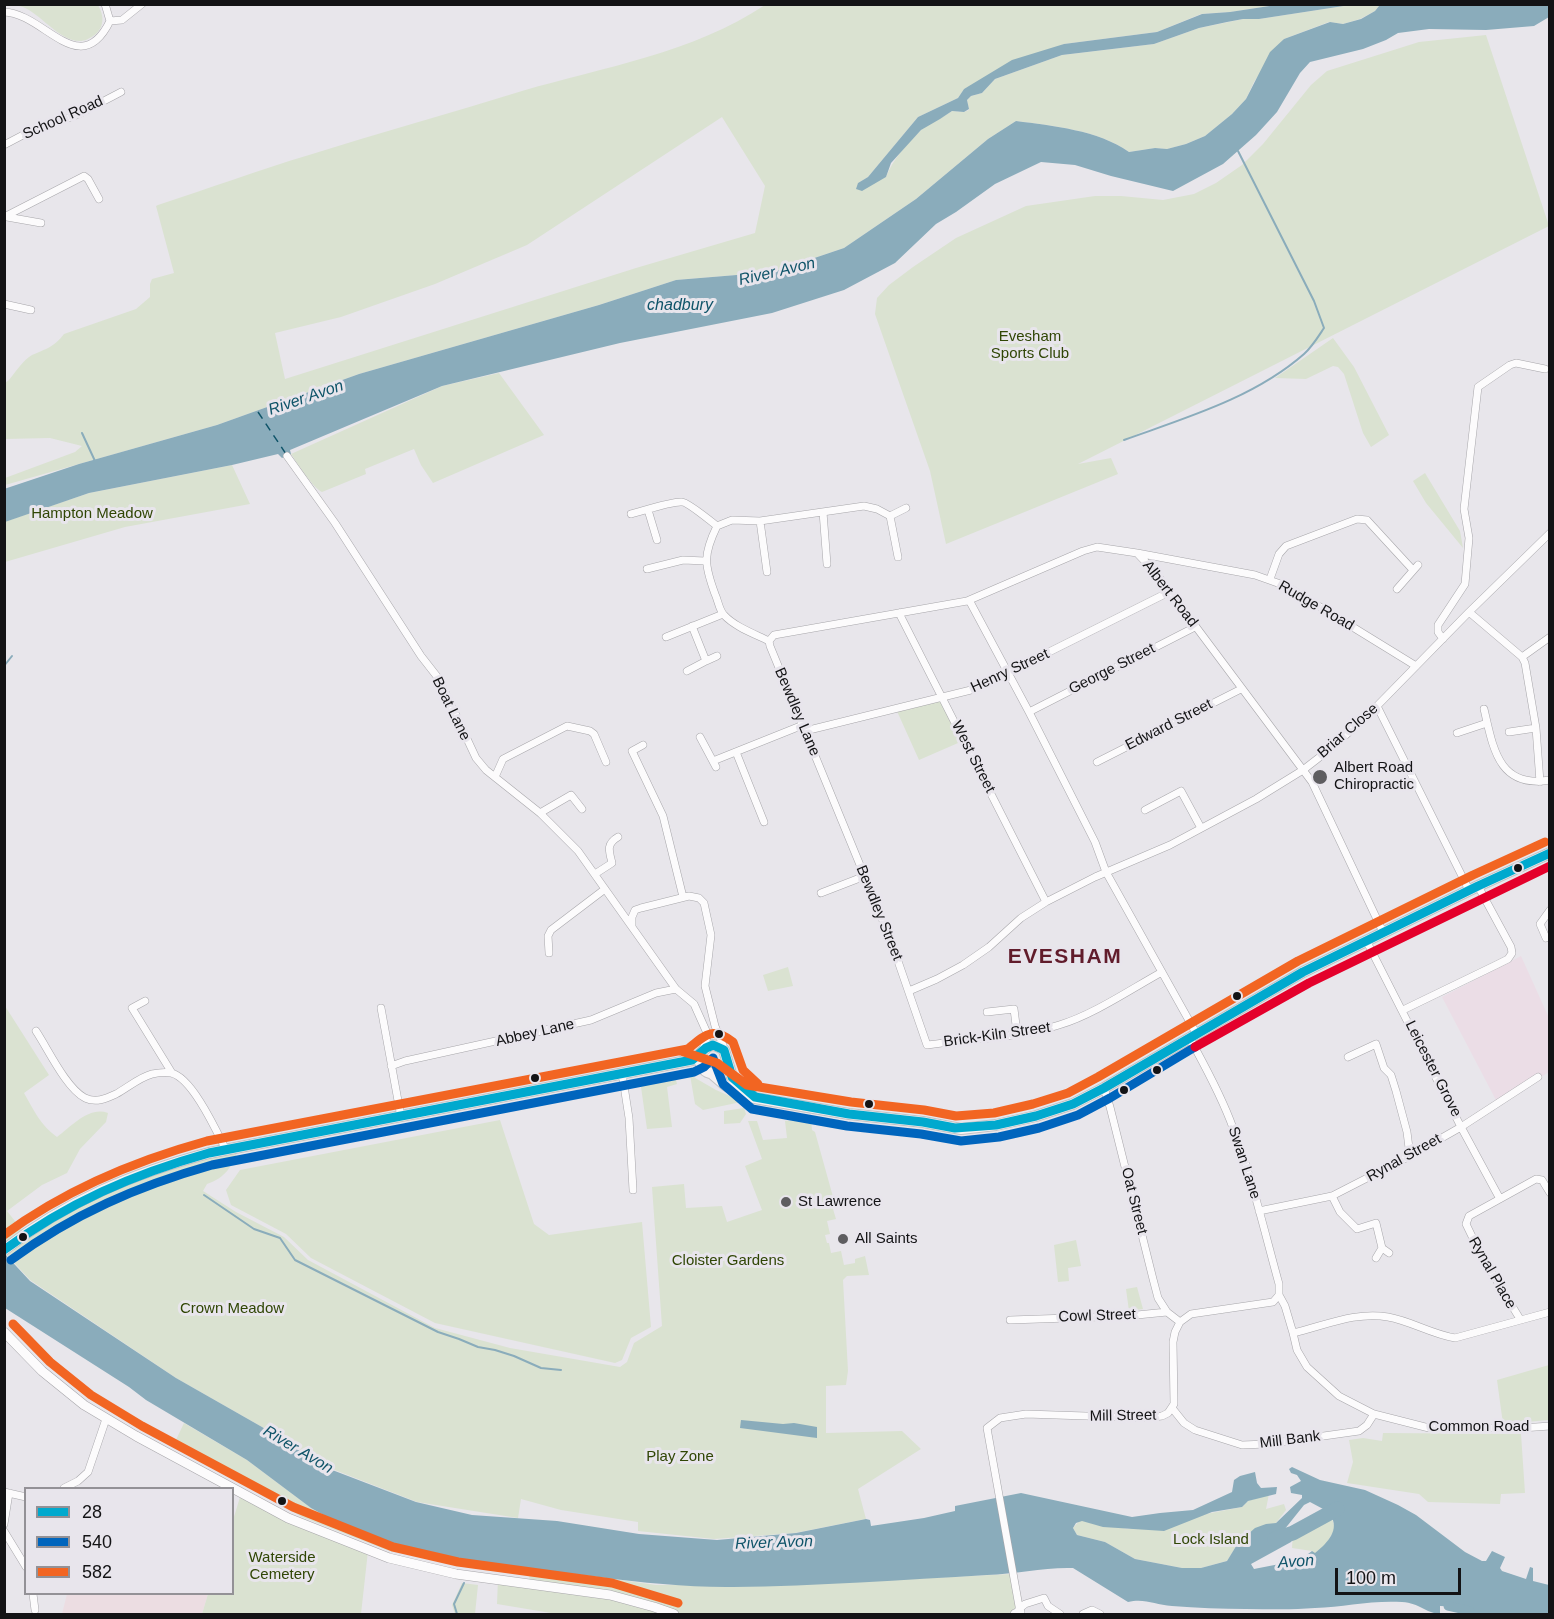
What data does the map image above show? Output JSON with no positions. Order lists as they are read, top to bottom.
{
  "streets": {
    "street": [
      "School Road",
      "Albert Road",
      "Rudge Road",
      "George Street",
      "Henry Street",
      "Boat Lane",
      "Bewdley Lane",
      "Edward Street",
      "Briar Close",
      "West Street",
      "Bewdley Street",
      "Abbey Lane",
      "Brick-Kiln Street",
      "Leicester Grove",
      "Rynal Street",
      "Swan Lane",
      "Oat Street",
      "Rynal Place",
      "Cowl Street",
      "Mill Street",
      "Common Road",
      "Mill Bank"
    ]
  },
  "crossings": [
    ["Albert Road", "Rudge Road"],
    ["Albert Road", "George Street"],
    ["Albert Road", "Henry Street"],
    ["Albert Road", "Bewdley Lane"],
    ["Albert Road", "Edward Street"],
    ["Albert Road", "Briar Close"],
    ["Albert Road", "West Street"],
    ["Albert Road", "Swan Lane"],
    ["Rudge Road", "Briar Close"],
    ["George Street", "Swan Lane"],
    ["Henry Street", "Bewdley Lane"],
    ["Henry Street", "West Street"],
    ["Henry Street", "Swan Lane"],
    ["Boat Lane", "Abbey Lane"],
    ["Bewdley Lane", "Bewdley Street"],
    ["Briar Close", "West Street"],
    ["Briar Close", "Bewdley Street"],
    ["Briar Close", "Swan Lane"],
    ["Bewdley Street", "Brick-Kiln Street"],
    ["Brick-Kiln Street", "Swan Lane"],
    ["Leicester Grove", "Rynal Street"],
    ["Leicester Grove", "Rynal Place"],
    ["Rynal Street", "Swan Lane"],
    ["Oat Street", "Cowl Street"],
    ["Rynal Place", "Common Road"],
    ["Mill Street", "Mill Bank"],
    ["Common Road", "Mill Bank"]
  ],
  "districts": ["EVESHAM"],
  "water": ["River Avon", "chadbury", "Avon"],
  "parks": [
    "Evesham Sports Club",
    "Hampton Meadow",
    "Cloister Gardens",
    "Crown Meadow",
    "Play Zone",
    "Lock Island",
    "Waterside Cemetery"
  ],
  "places": ["Albert Road Chiropractic", "St Lawrence", "All Saints"],
  "lines": ["transit line 582", "transit line 28", "transit line 540"],
  "legend": ["28", "540", "582"],
  "scale_bar": "100 m"
}
